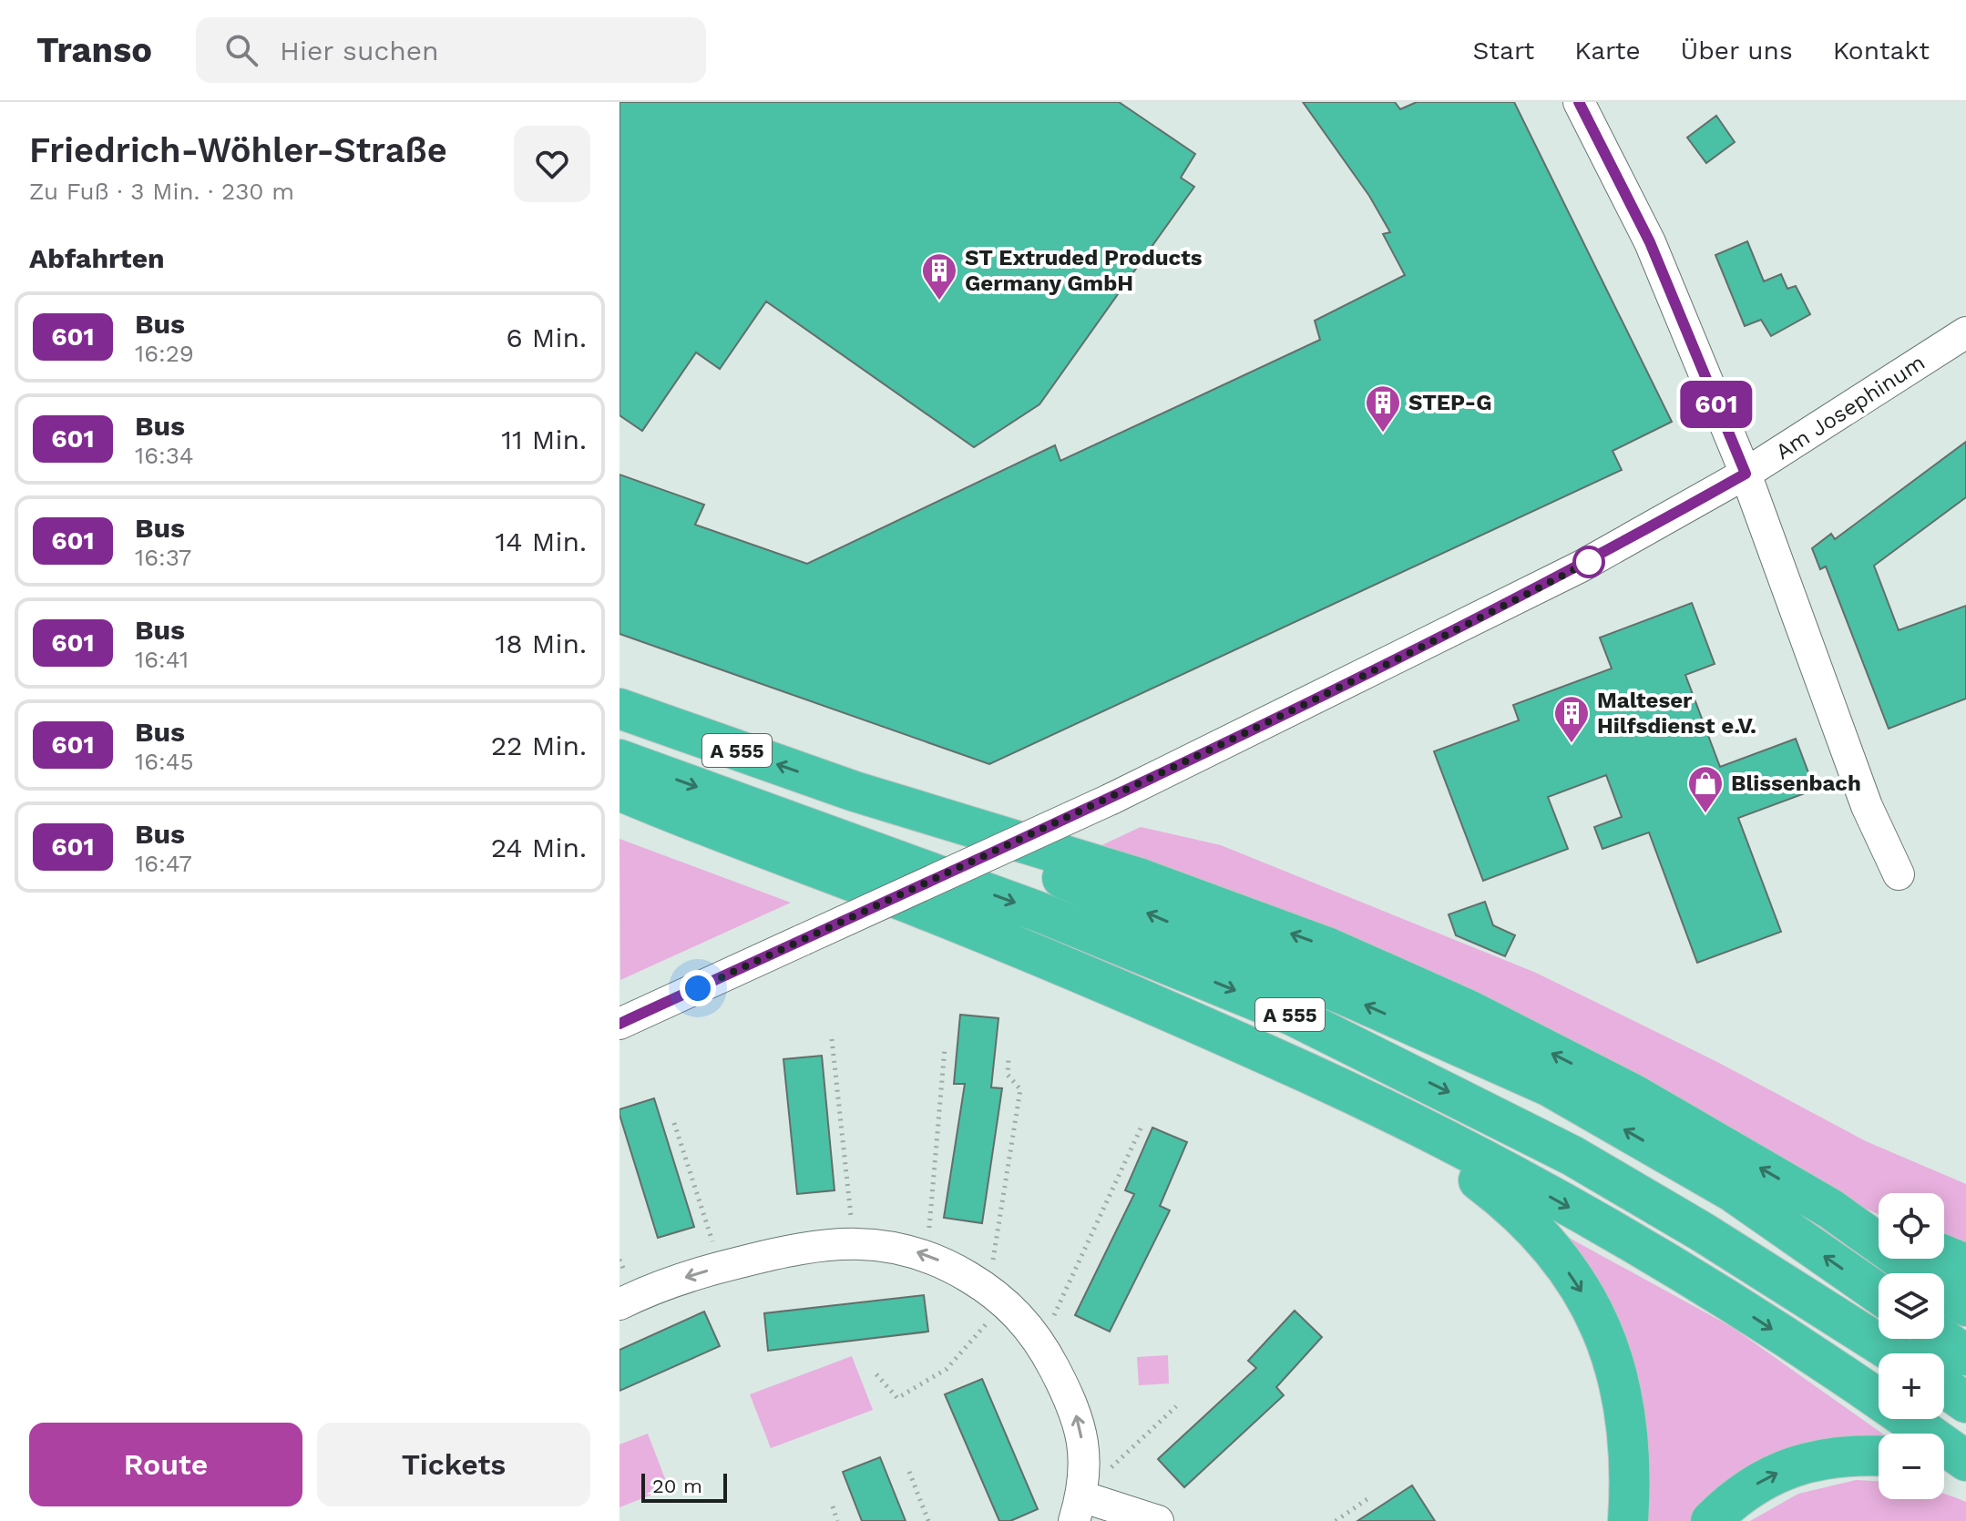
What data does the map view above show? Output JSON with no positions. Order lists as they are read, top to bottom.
{
  "streets": {
    "highway": ["A 555"],
    "street": ["Am Josephinum"]
  },
  "places": {
    "building": ["ST Extruded Products Germany GmbH", "STEP-G", "Malteser Hilfsdienst e.V."],
    "shop": ["Blissenbach"]
  },
  "lines": ["bus line 601"],
  "scale_bar": "20 m",
  "page": {
    "header": "Transo",
    "search": "Hier suchen",
    "nav": [
      "Start",
      "Karte",
      "Über uns",
      "Kontakt"
    ],
    "heading": [
      ["Friedrich-Wöhler-Straße", "Zu Fuß · 3 Min. · 230 m"],
      "Abfahrten"
    ],
    "on_map": "601",
    "list": [
      {
        "mark": "601",
        "name": "Bus",
        "note": "16:29",
        "value": "6 Min."
      },
      {
        "mark": "601",
        "name": "Bus",
        "note": "16:34",
        "value": "11 Min."
      },
      {
        "mark": "601",
        "name": "Bus",
        "note": "16:37",
        "value": "14 Min."
      },
      {
        "mark": "601",
        "name": "Bus",
        "note": "16:41",
        "value": "18 Min."
      },
      {
        "mark": "601",
        "name": "Bus",
        "note": "16:45",
        "value": "22 Min."
      },
      {
        "mark": "601",
        "name": "Bus",
        "note": "16:47",
        "value": "24 Min."
      }
    ],
    "map_buttons": ["+", "−"],
    "buttons": ["Route", "Tickets"],
    "scale": "20 m"
  }
}
